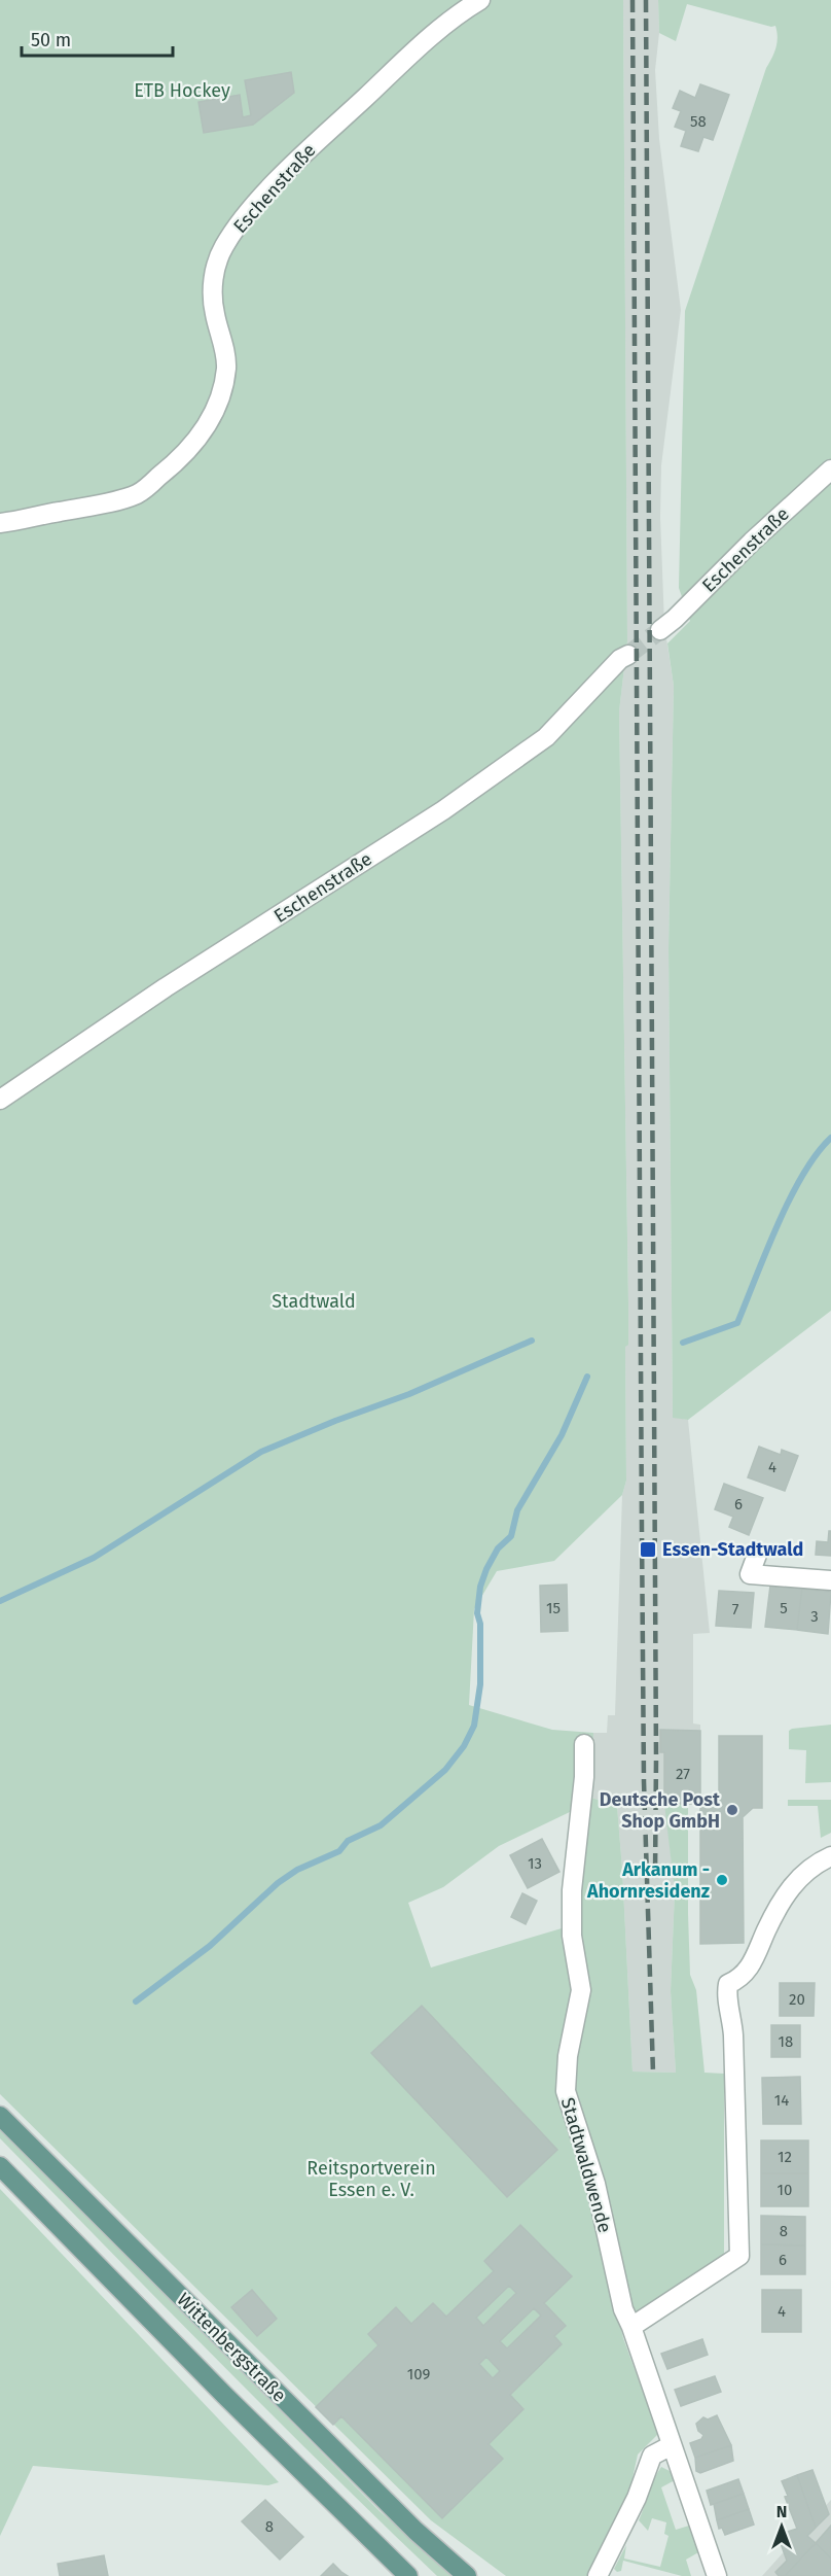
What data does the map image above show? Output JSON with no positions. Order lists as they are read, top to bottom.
{
  "streets": {
    "main road": ["Wittenbergstraße"],
    "street": ["Eschenstraße", "Stadtwaldwende"]
  },
  "parks": ["ETB Hockey", "Stadtwald", "Reitsportverein Essen e. V."],
  "places": {
    "transit": ["Essen-Stadtwald"],
    "other": ["Deutsche Post Shop GmbH", "Arkanum - Ahornresidenz"]
  },
  "house_numbers": [
    "58",
    "4",
    "6",
    "15",
    "5",
    "7",
    "3",
    "27",
    "13",
    "20",
    "18",
    "14",
    "12",
    "10",
    "8",
    "6",
    "4",
    "109",
    "8"
  ],
  "scale_bar": "50 m",
  "north": "top"
}
